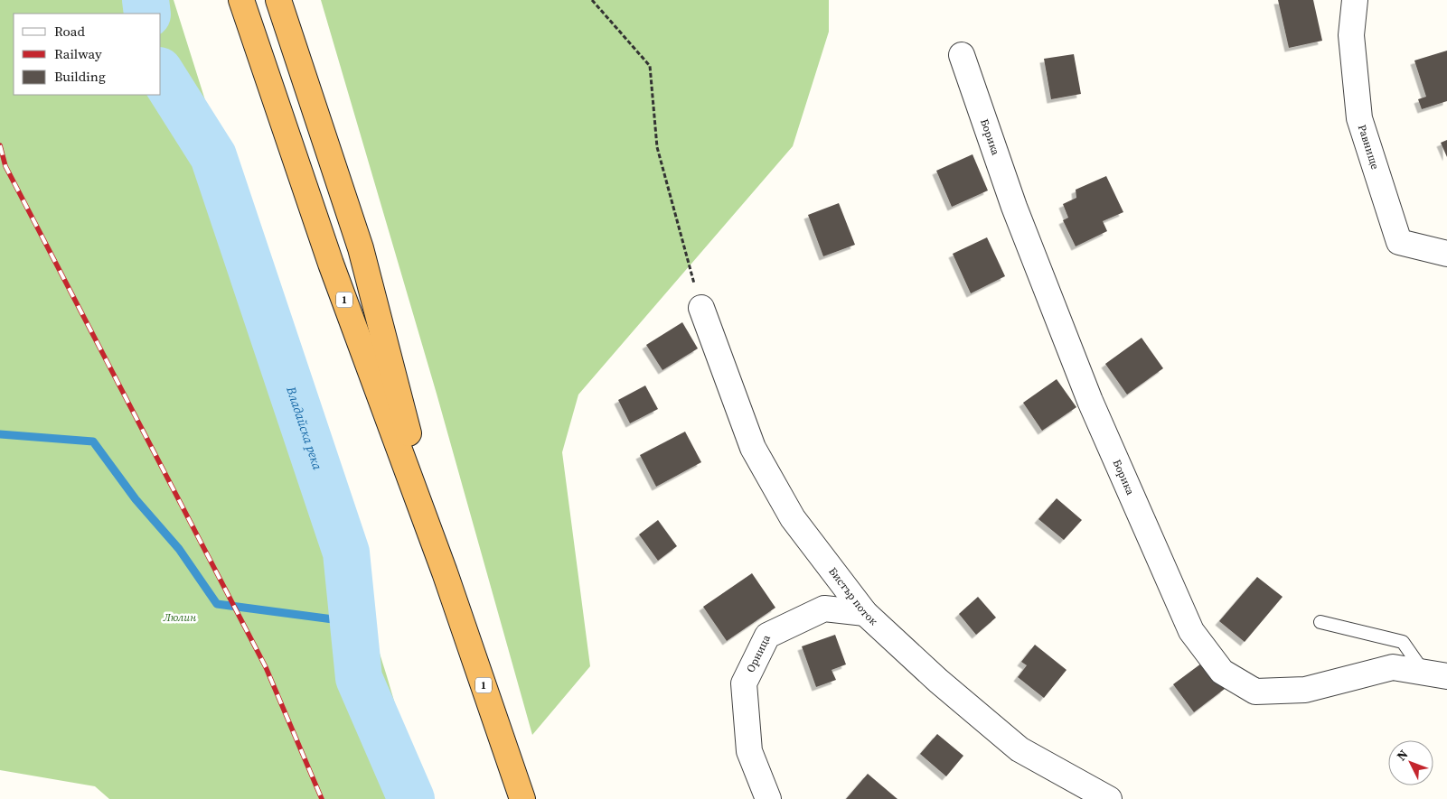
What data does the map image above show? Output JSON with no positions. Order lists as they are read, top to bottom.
{
  "streets": {
    "highway": ["1"],
    "street": [
      "Борика",
      "Равнище",
      "Бистър поток",
      "Орница"
    ]
  },
  "crossings": [
    ["Бистър поток", "Орница"]
  ],
  "water": ["Владайска река"],
  "parks": ["Люлин"],
  "legend": ["Road", "Railway", "Building"],
  "north": "top left"
}
